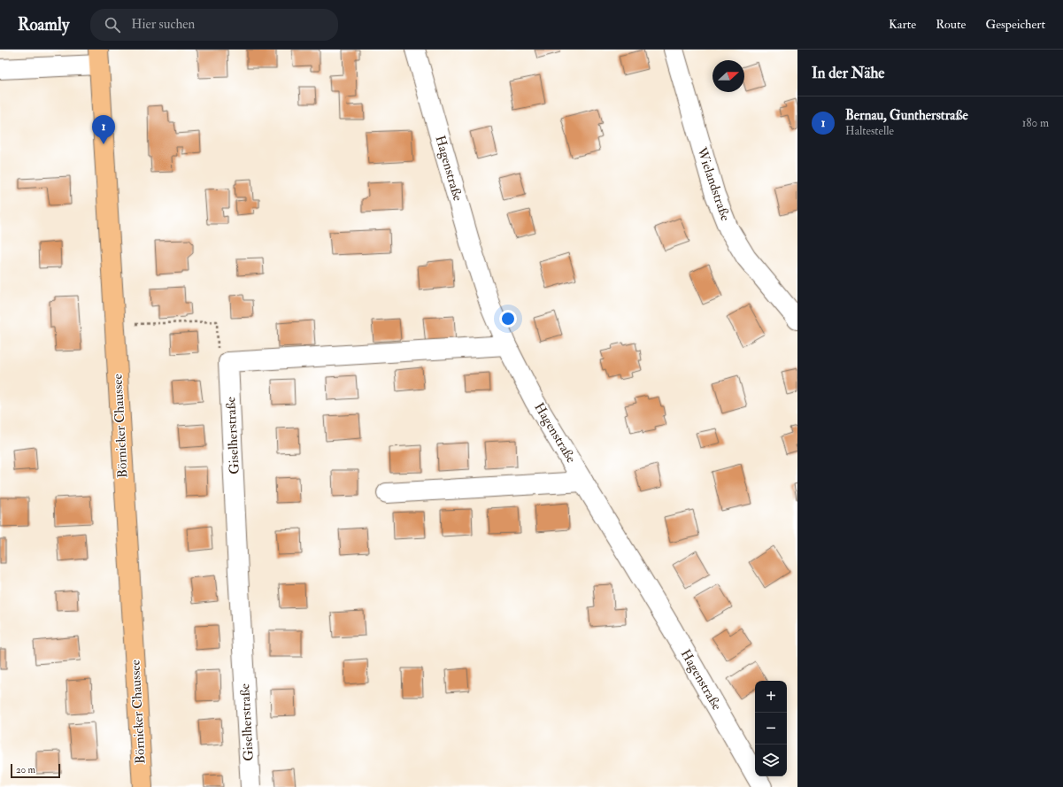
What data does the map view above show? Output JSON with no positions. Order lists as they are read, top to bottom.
{
  "streets": {
    "main road": ["Börnicker Chaussee"],
    "street": ["Hagenstraße", "Wielandstraße", "Giselherstraße"]
  },
  "crossings": [
    ["Hagenstraße", "Giselherstraße"]
  ],
  "scale_bar": "20 m",
  "north": "right",
  "page": {
    "header": "Roamly",
    "search": "Hier suchen",
    "nav": ["Karte", "Route", "Gespeichert"],
    "heading": "In der Nähe",
    "list": [
      {
        "mark": "1",
        "name": "Bernau, Guntherstraße",
        "note": "Haltestelle",
        "value": "180 m"
      }
    ],
    "pins": "1",
    "map_buttons": ["+", "−"],
    "scale": "20 m"
  }
}
